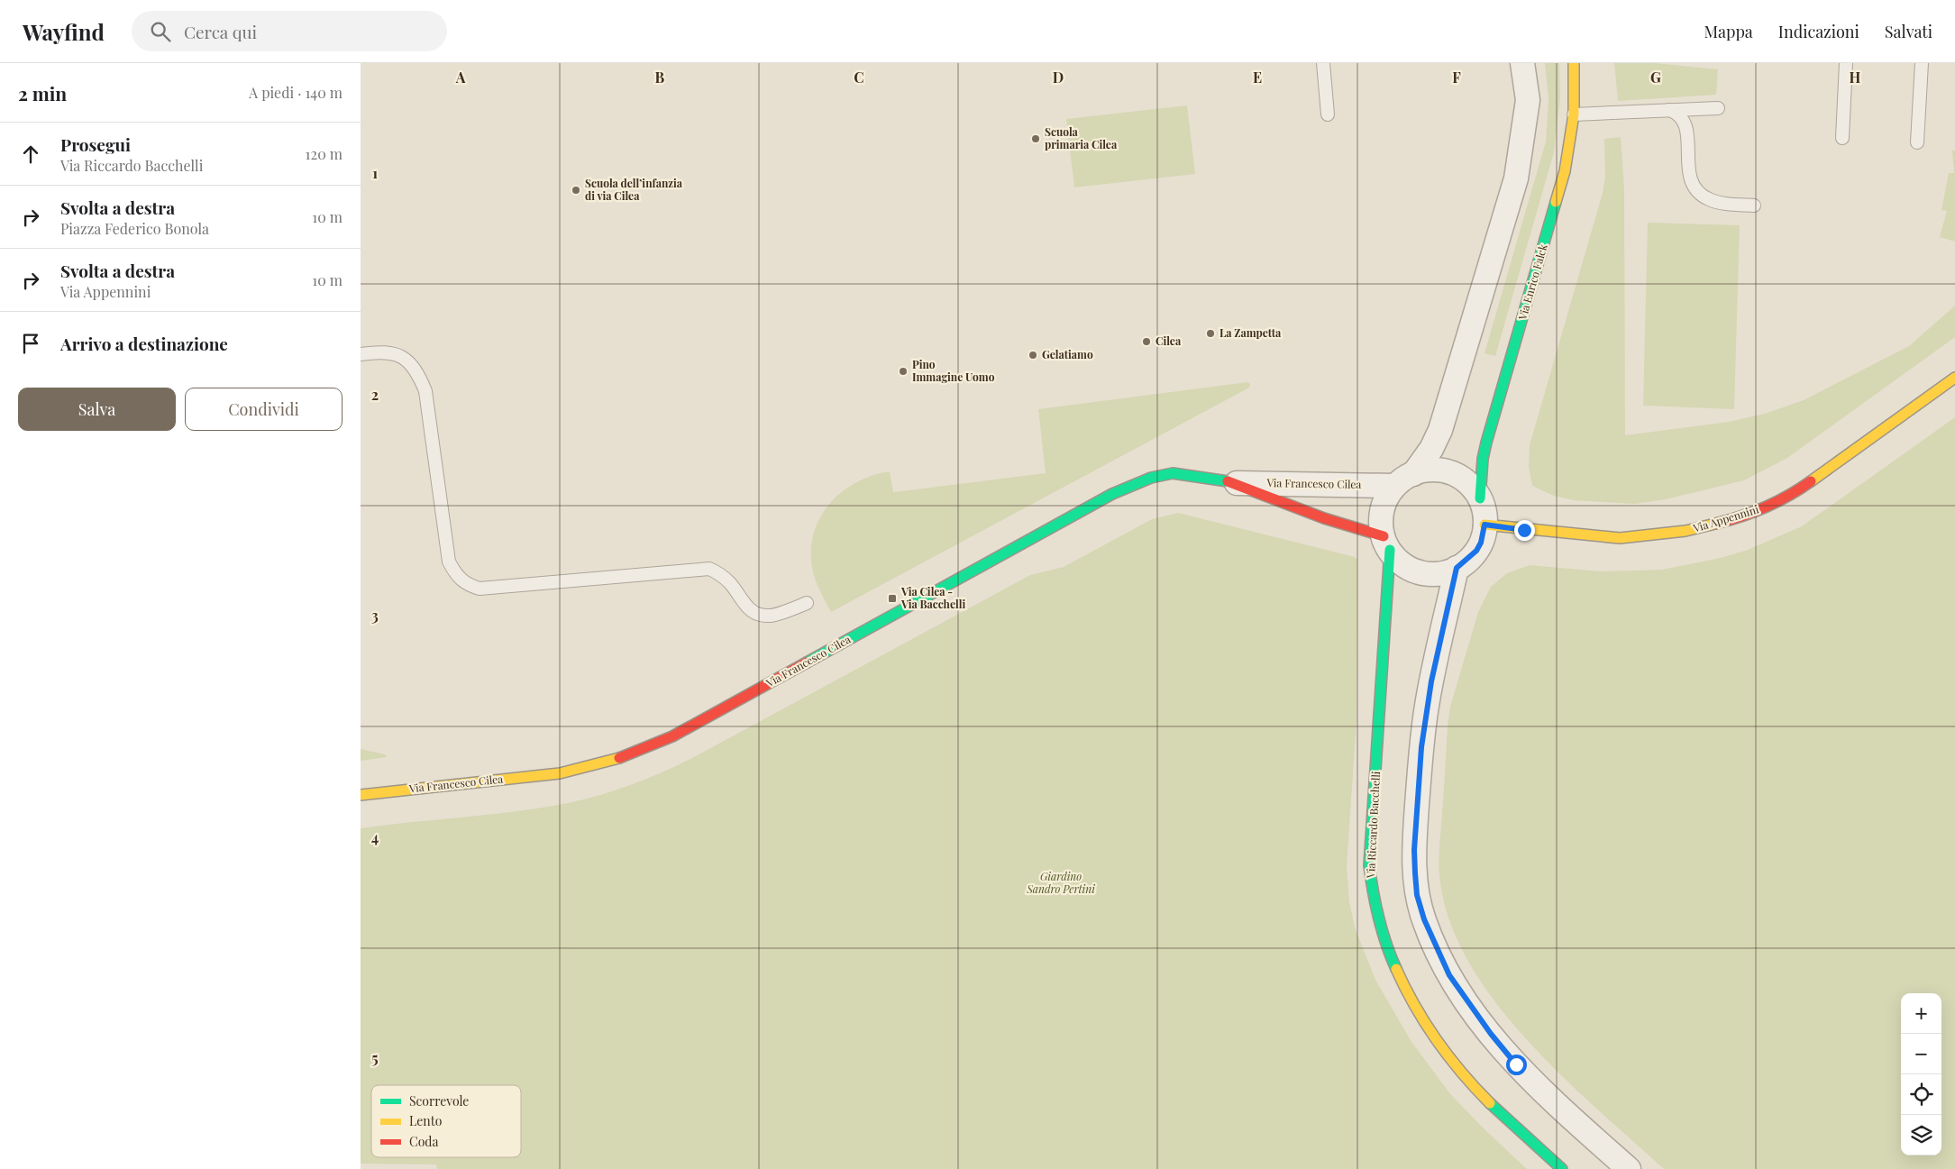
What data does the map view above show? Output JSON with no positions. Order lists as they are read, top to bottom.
{
  "streets": {
    "street": [
      "Via Enrico Falck",
      "Via Francesco Cilea",
      "Via Appennini",
      "Via Riccardo Bacchelli"
    ]
  },
  "crossings": [
    ["Via Enrico Falck", "Via Francesco Cilea"],
    ["Via Enrico Falck", "Via Appennini"],
    ["Via Enrico Falck", "Via Riccardo Bacchelli"],
    ["Via Francesco Cilea", "Via Appennini"],
    ["Via Francesco Cilea", "Via Riccardo Bacchelli"],
    ["Via Appennini", "Via Riccardo Bacchelli"]
  ],
  "parks": ["Giardino Sandro Pertini"],
  "places": {
    "other": [
      "Scuola primaria Cilea",
      "Scuola dell’infanzia di via Cilea",
      "La Zampetta",
      "Cilea",
      "Gelatiamo",
      "Pino Immagine Uomo"
    ],
    "transit": ["Via Cilea - Via Bacchelli"]
  },
  "legend": ["Scorrevole", "Lento", "Coda"],
  "page": {
    "header": "Wayfind",
    "search": "Cerca qui",
    "nav": ["Mappa", "Indicazioni", "Salvati"],
    "heading": ["2 min", "A piedi · 140 m"],
    "list": [
      ["Prosegui", "Via Riccardo Bacchelli", "120 m"],
      ["Svolta a destra", "Piazza Federico Bonola", "10 m"],
      ["Svolta a destra", "Via Appennini", "10 m"],
      "Arrivo a destinazione"
    ],
    "buttons": ["Salva", "Condividi"],
    "map_buttons": ["+", "−"]
  },
  "grid": {
    "columns": [
      "A",
      "B",
      "C",
      "D",
      "E",
      "F",
      "G",
      "H"
    ],
    "rows": [
      "1",
      "2",
      "3",
      "4",
      "5"
    ]
  }
}
